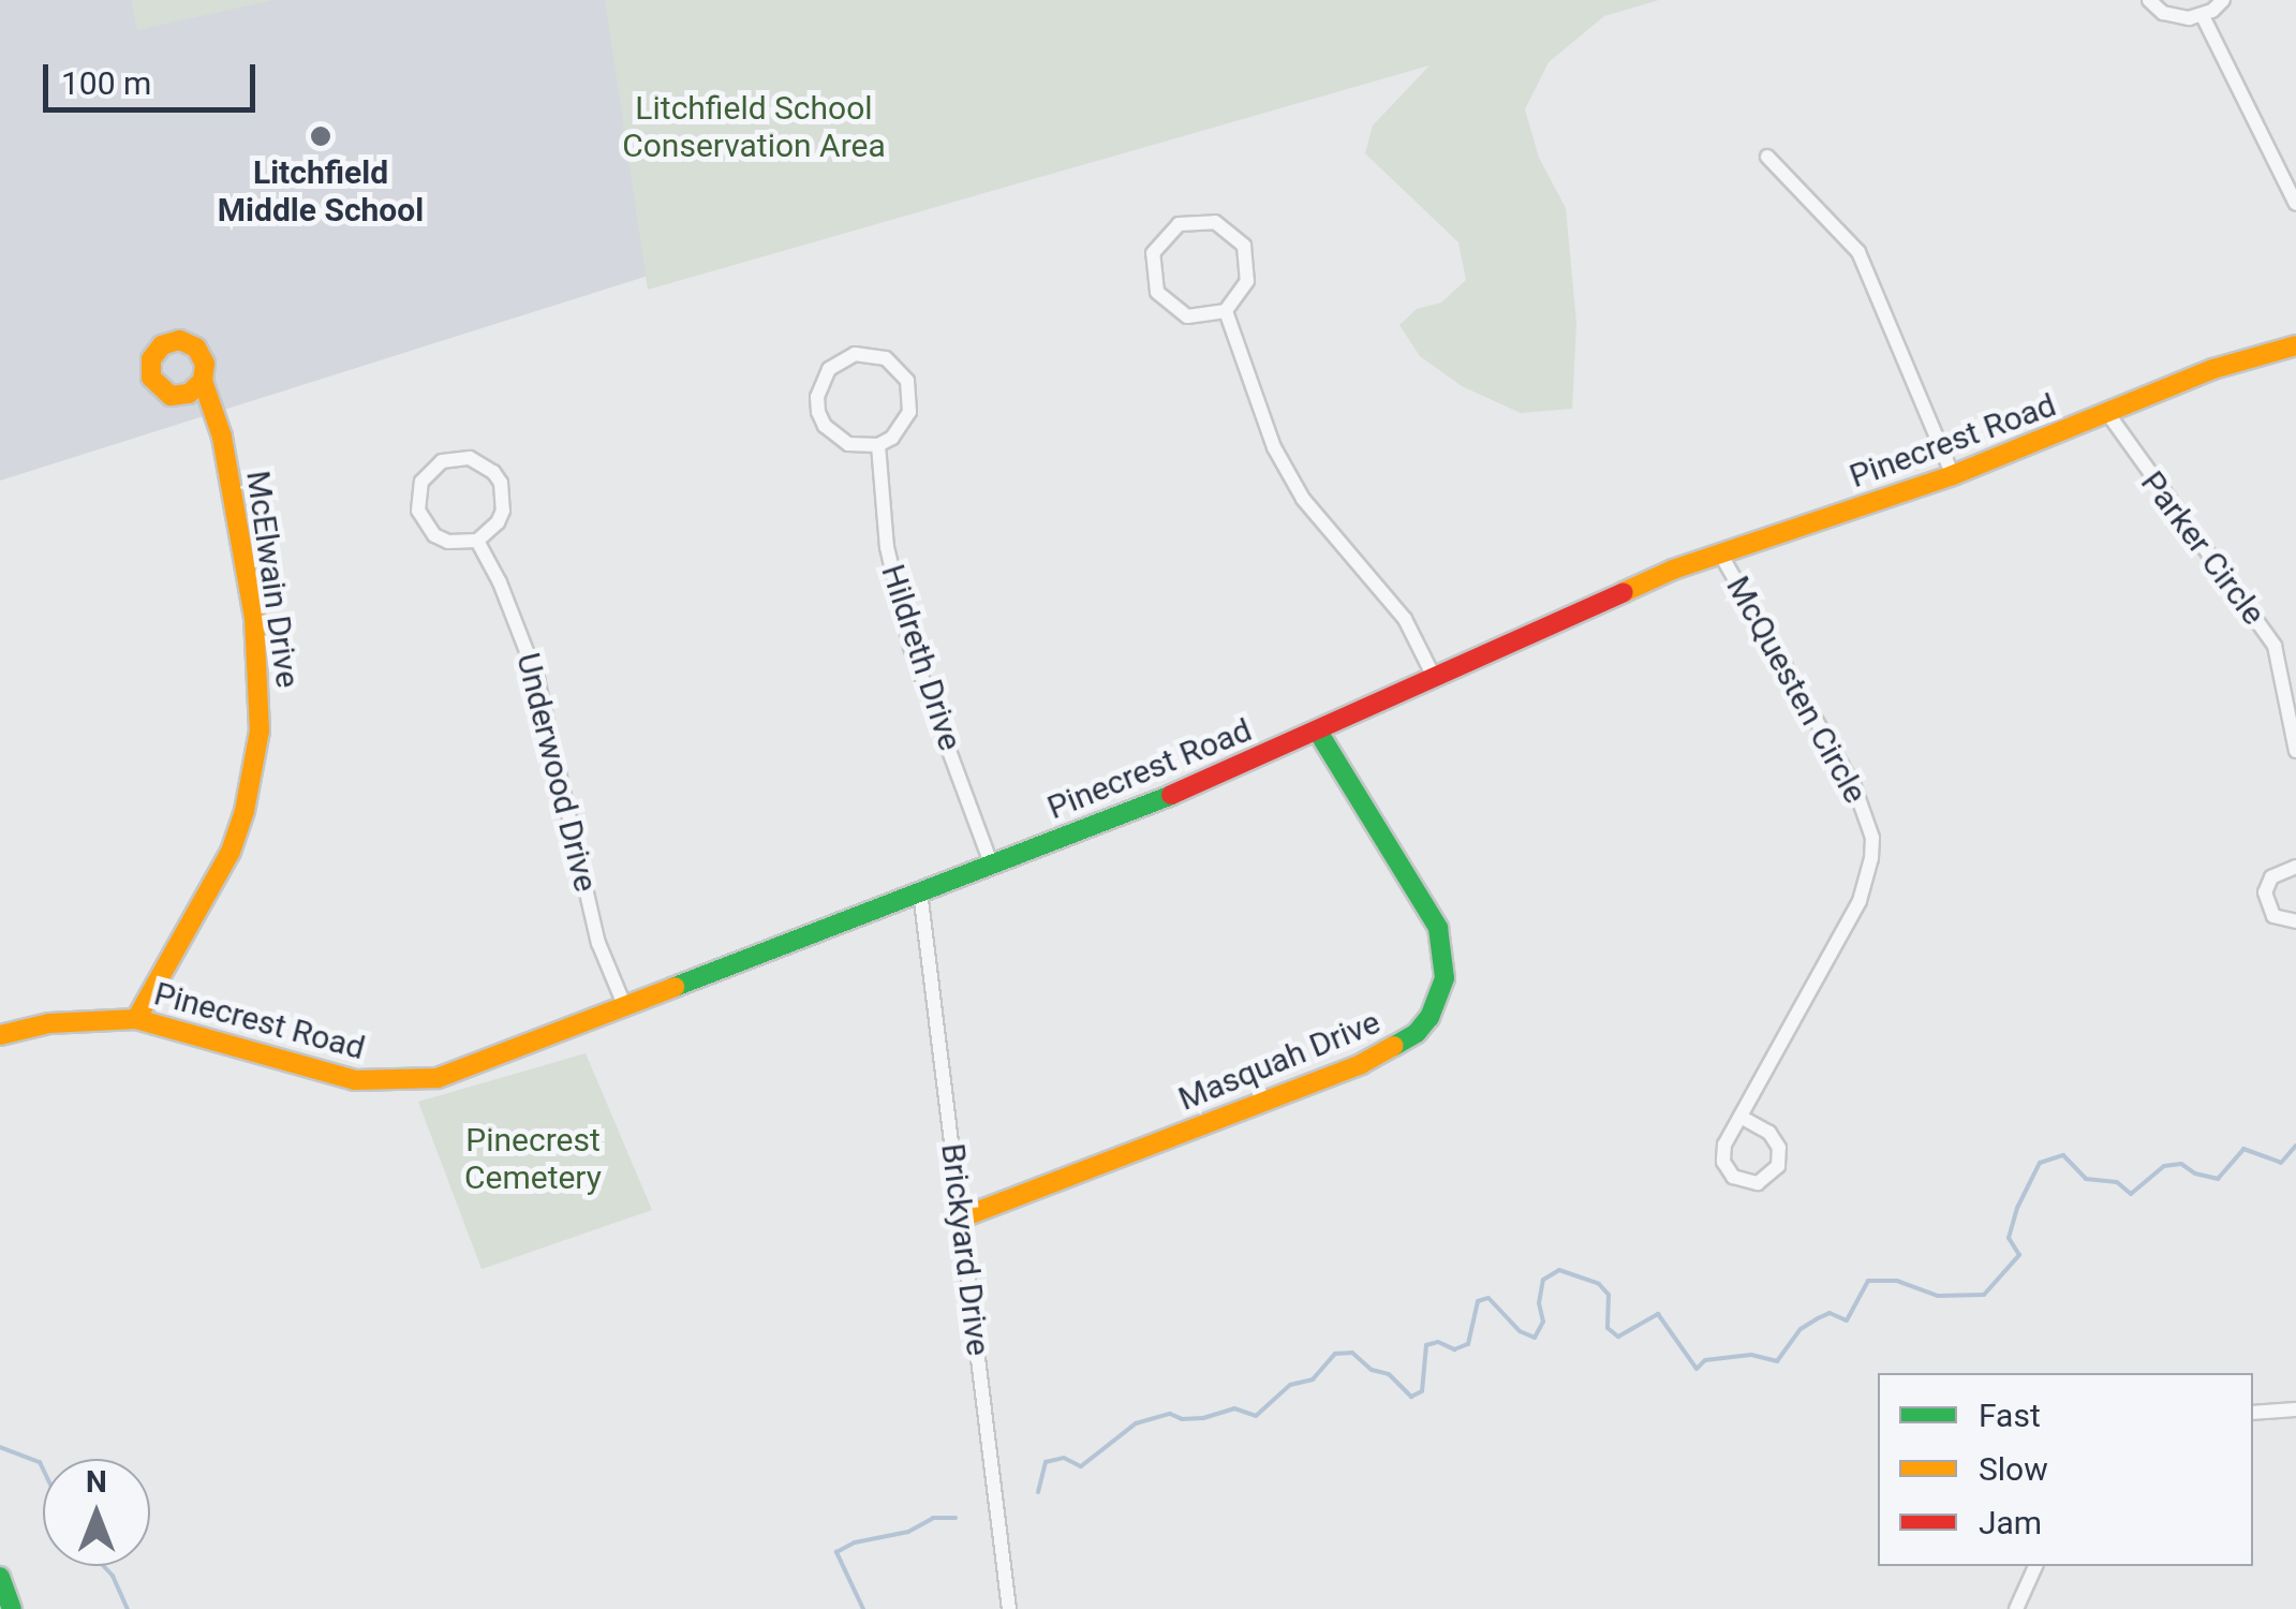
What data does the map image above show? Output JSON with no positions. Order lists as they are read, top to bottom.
{
  "streets": {
    "street": [
      "Pinecrest Road",
      "Parker Circle",
      "McElwain Drive",
      "Hildreth Drive",
      "McQuesten Circle",
      "Underwood Drive",
      "Masquah Drive",
      "Brickyard Drive"
    ]
  },
  "crossings": [
    ["Pinecrest Road", "Parker Circle"],
    ["Pinecrest Road", "McElwain Drive"],
    ["Pinecrest Road", "Hildreth Drive"],
    ["Pinecrest Road", "McQuesten Circle"],
    ["Pinecrest Road", "Underwood Drive"],
    ["Pinecrest Road", "Masquah Drive"],
    ["Pinecrest Road", "Brickyard Drive"],
    ["Masquah Drive", "Brickyard Drive"]
  ],
  "parks": ["Litchfield School Conservation Area", "Pinecrest Cemetery"],
  "places": ["Litchfield Middle School"],
  "legend": ["Fast", "Slow", "Jam"],
  "scale_bar": "100 m",
  "north": "top"
}
